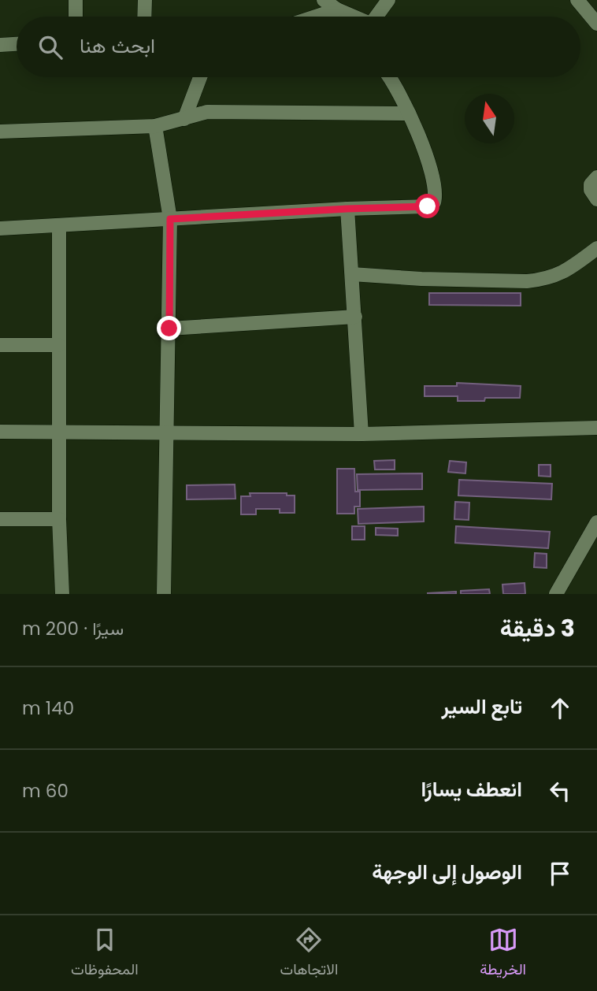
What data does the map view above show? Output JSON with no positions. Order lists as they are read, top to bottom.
{
  "north": "top",
  "page": {
    "search": "ابحث هنا",
    "heading": ["3 دقيقة", "سيرًا · 200 m"],
    "list": [
      ["تابع السير", "140 m"],
      ["انعطف يسارًا", "60 m"],
      "الوصول إلى الوجهة"
    ],
    "nav": ["الخريطة", "الاتجاهات", "المحفوظات"]
  }
}
